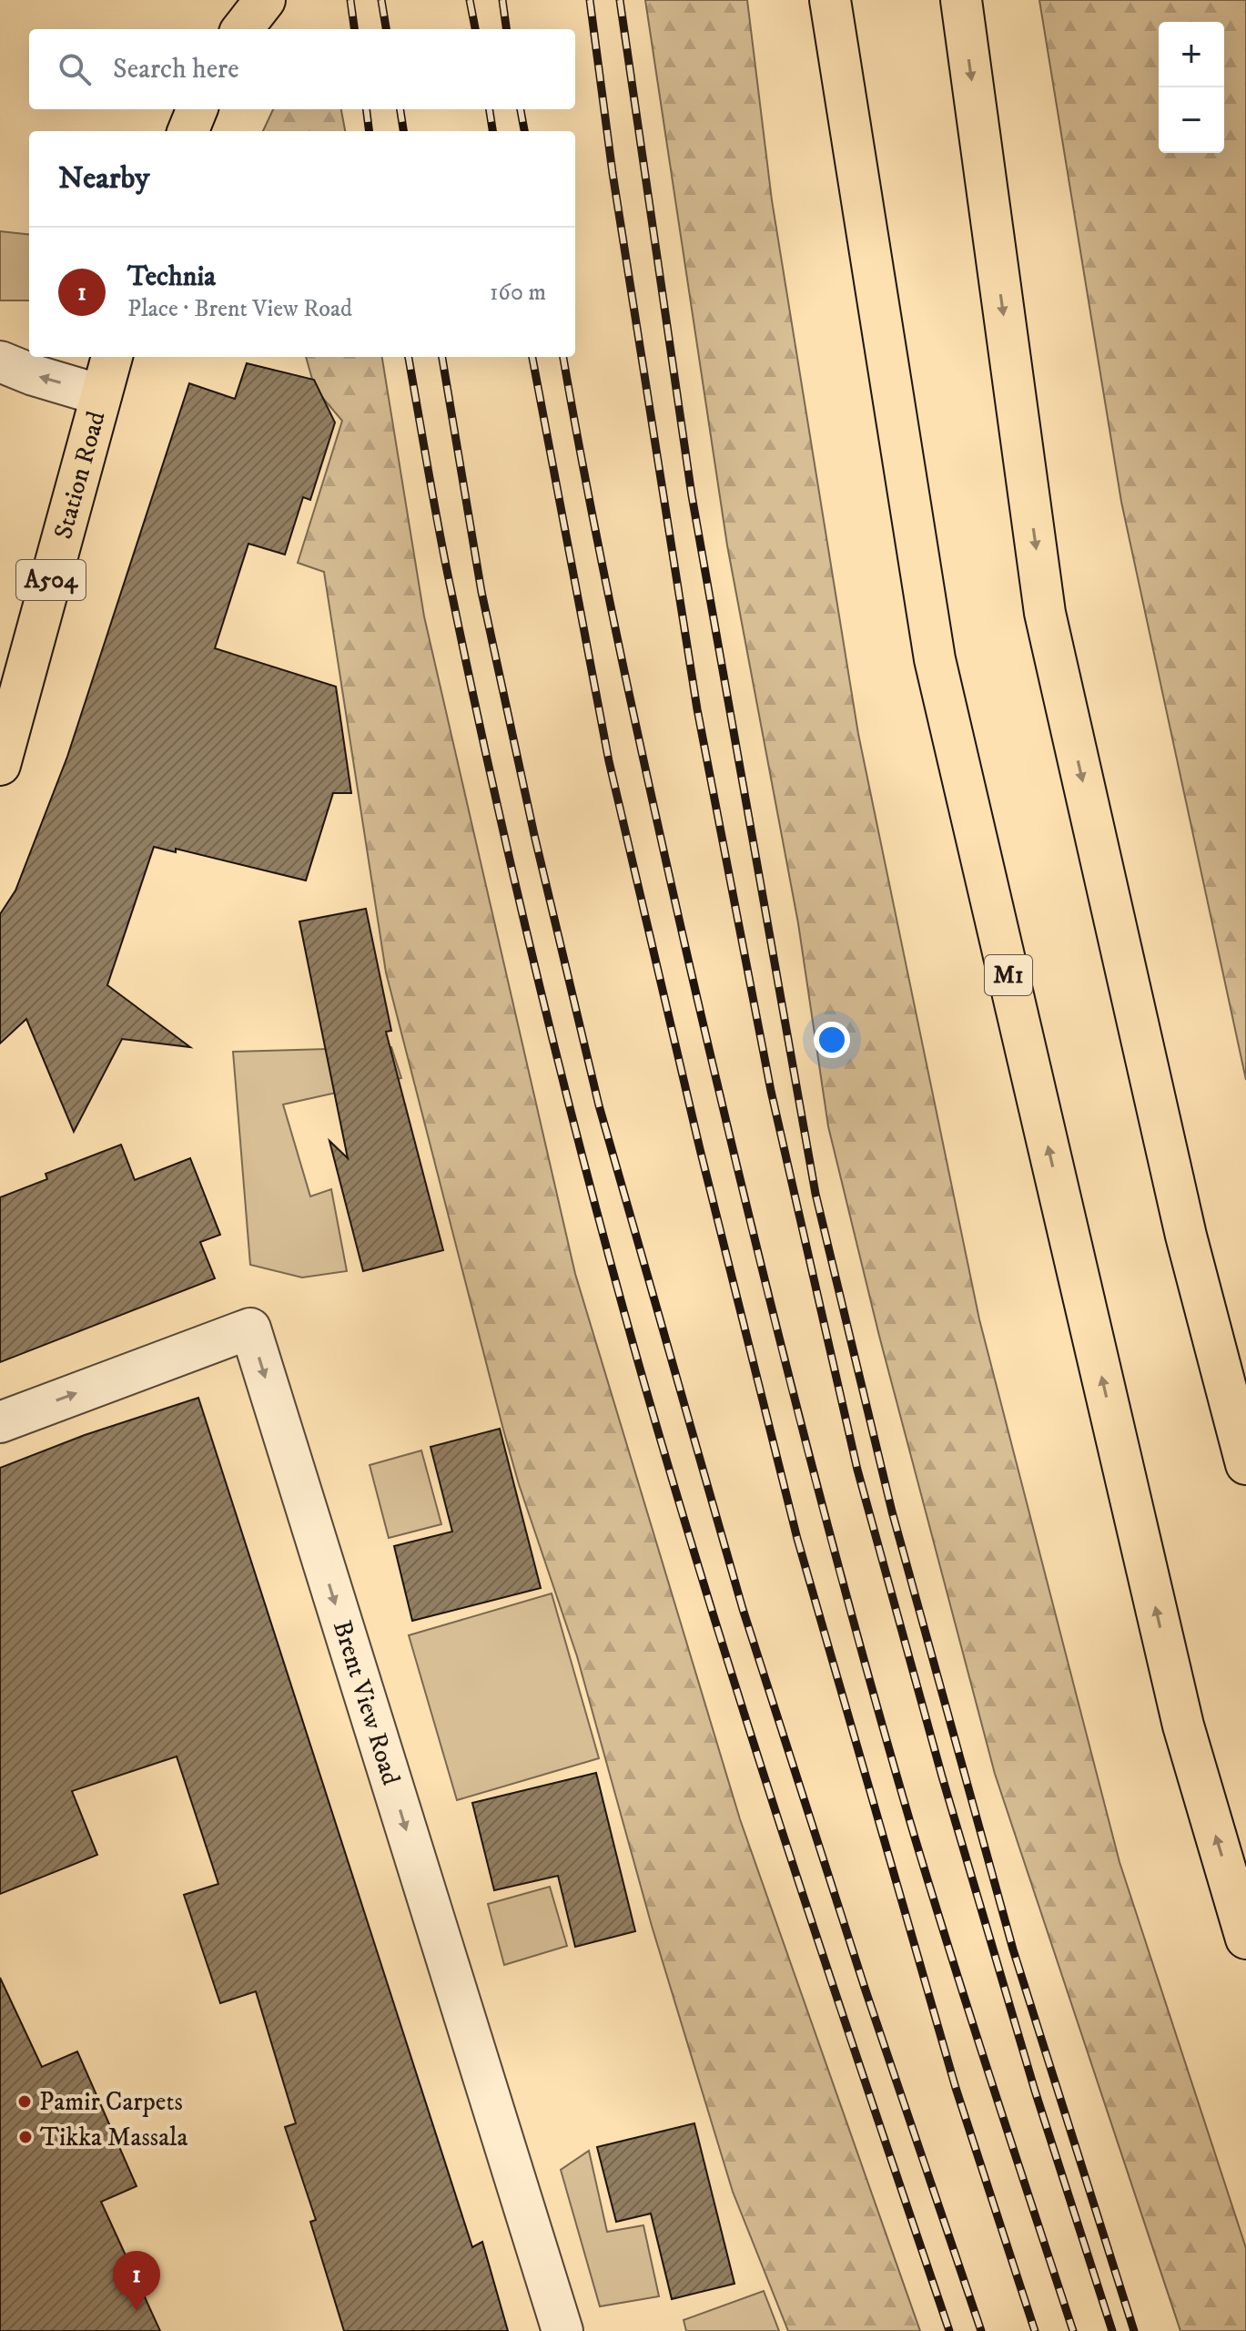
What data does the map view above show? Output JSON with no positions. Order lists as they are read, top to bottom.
{
  "streets": {
    "main road": ["Station Road", "A504", "M1"],
    "street": ["Brent View Road"]
  },
  "one_way": ["Brent View Road"],
  "places": ["Pamir Carpets", "Tikka Massala"],
  "page": {
    "map_buttons": ["+", "−"],
    "search": "Search here",
    "heading": "Nearby",
    "list": [
      {
        "mark": "1",
        "name": "Technia",
        "note": "Place · Brent View Road",
        "value": "160 m"
      }
    ],
    "pins": "1"
  }
}
